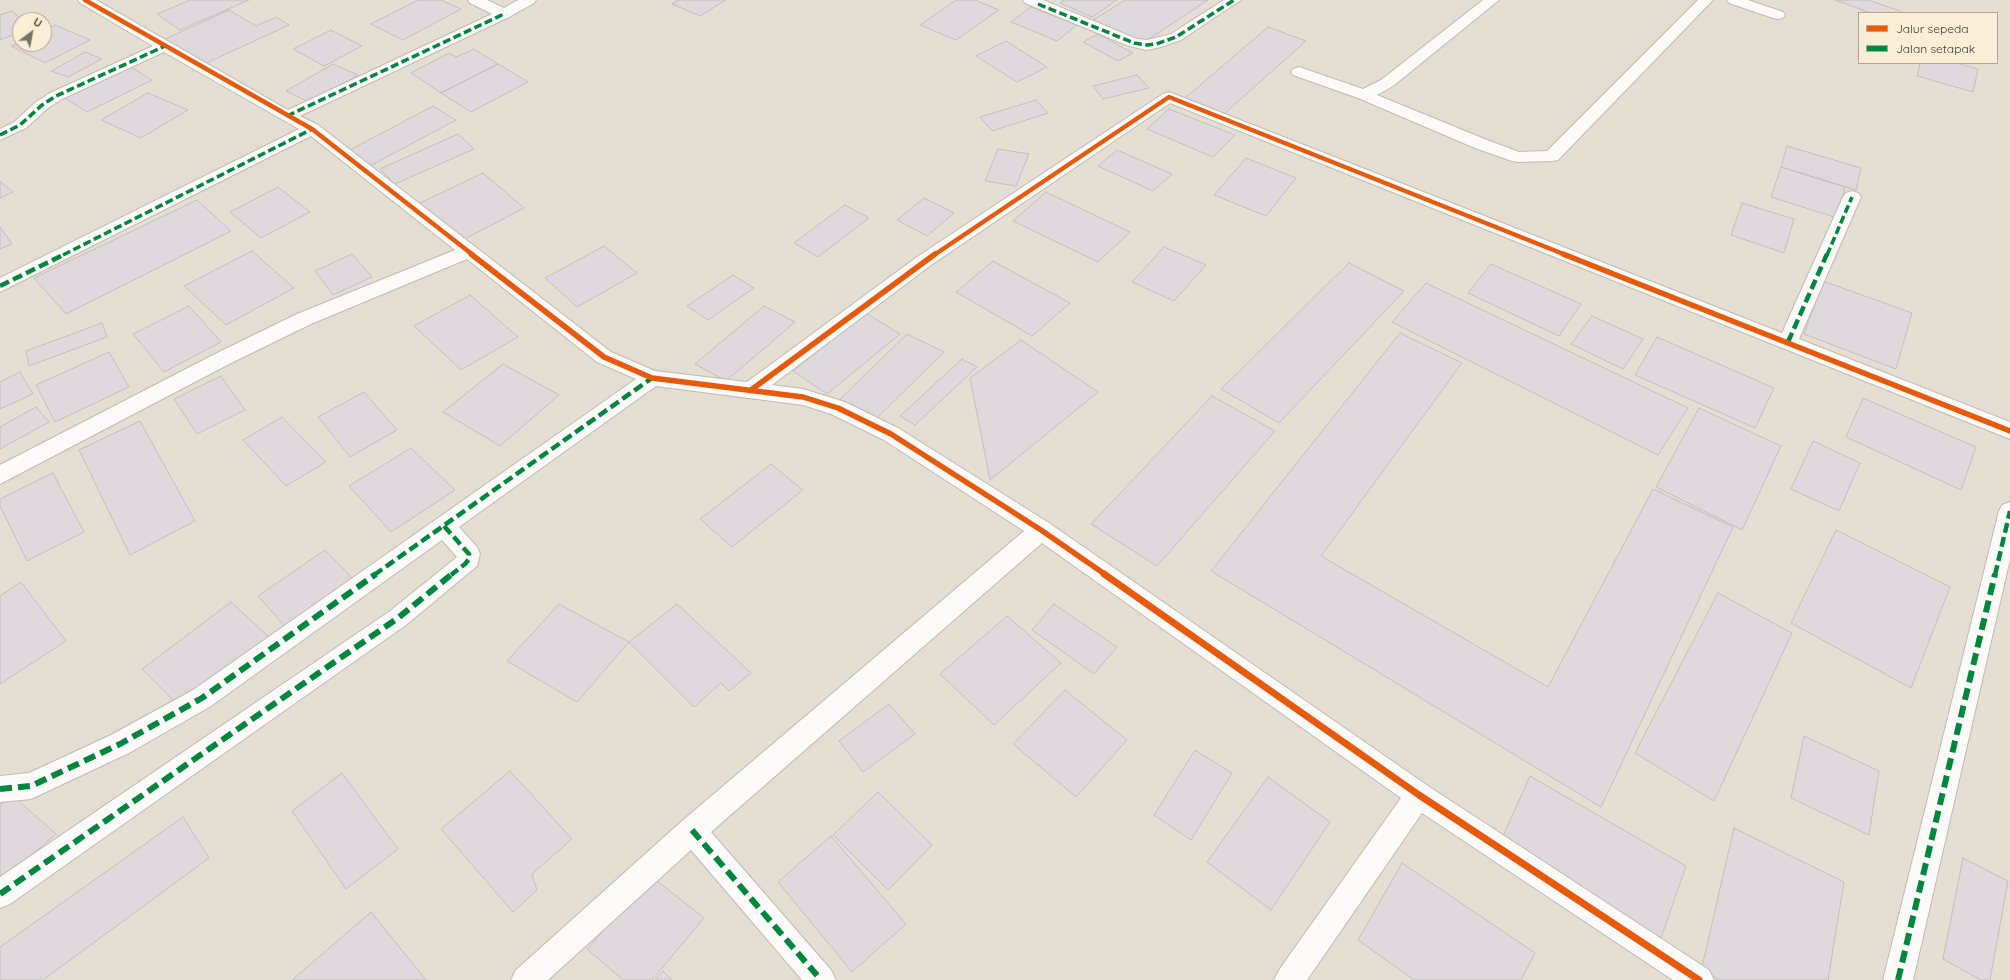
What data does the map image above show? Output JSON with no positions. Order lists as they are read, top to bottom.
{
  "legend": ["Jalur sepeda", "Jalan setapak"],
  "north": "top right"
}
